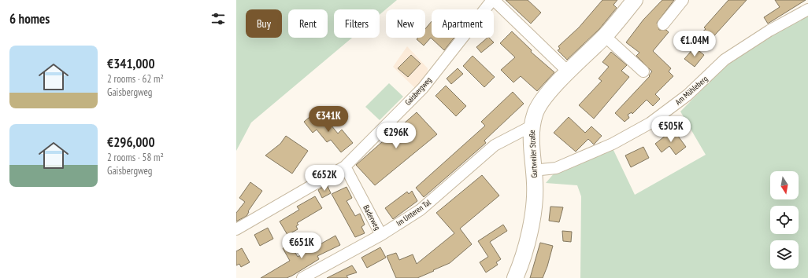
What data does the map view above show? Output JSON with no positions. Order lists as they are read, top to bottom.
{
  "streets": {
    "main road": ["Gurtweiler Straße"],
    "street": [
      "Am Mühleberg",
      "Gaisbergweg",
      "Im Unteren Tal",
      "Baderweg"
    ]
  },
  "crossings": [
    ["Am Mühleberg", "Gurtweiler Straße"],
    ["Gaisbergweg", "Baderweg"],
    ["Gurtweiler Straße", "Im Unteren Tal"],
    ["Im Unteren Tal", "Baderweg"]
  ],
  "north": "bottom",
  "page": {
    "heading": "6 homes",
    "chip": [
      "Buy",
      "Rent",
      "Filters",
      "New",
      "Apartment"
    ],
    "price": [
      "€1.04M",
      "€341K",
      "€505K",
      "€296K",
      "€652K",
      "€651K"
    ],
    "list": [
      {
        "name": "€341,000",
        "note": "2 rooms · 62 m² · Gaisbergweg"
      },
      {
        "name": "€296,000",
        "note": "2 rooms · 58 m² · Gaisbergweg"
      }
    ]
  }
}
